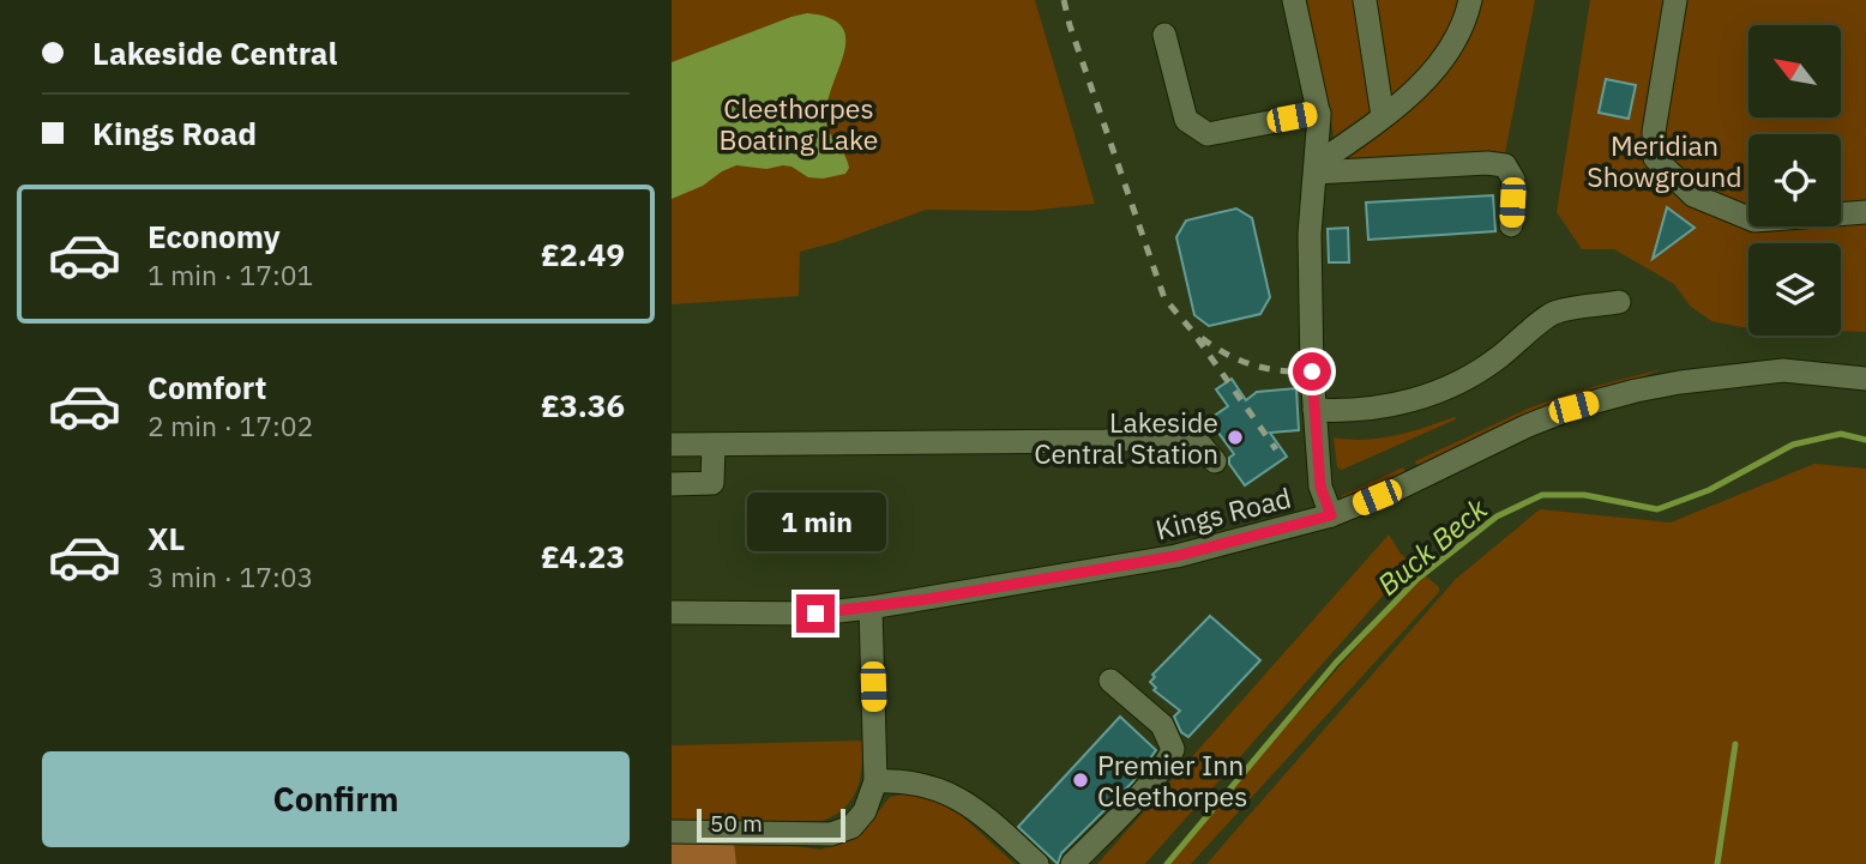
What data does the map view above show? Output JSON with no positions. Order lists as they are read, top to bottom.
{
  "streets": {
    "street": ["Kings Road"]
  },
  "water": ["Buck Beck"],
  "parks": ["Cleethorpes Boating Lake", "Meridian Showground"],
  "places": ["Lakeside Central Station", "Premier Inn Cleethorpes"],
  "scale_bar": "50 m",
  "north": "top left",
  "page": {
    "banner": ["Lakeside Central", "Kings Road"],
    "list": [
      {
        "name": "Economy",
        "note": "1 min · 17:01",
        "value": "£2.49"
      },
      {
        "name": "Comfort",
        "note": "2 min · 17:02",
        "value": "£3.36"
      },
      {
        "name": "XL",
        "note": "3 min · 17:03",
        "value": "£4.23"
      }
    ],
    "bubble": "1 min",
    "buttons": "Confirm",
    "scale": "50 m"
  }
}
